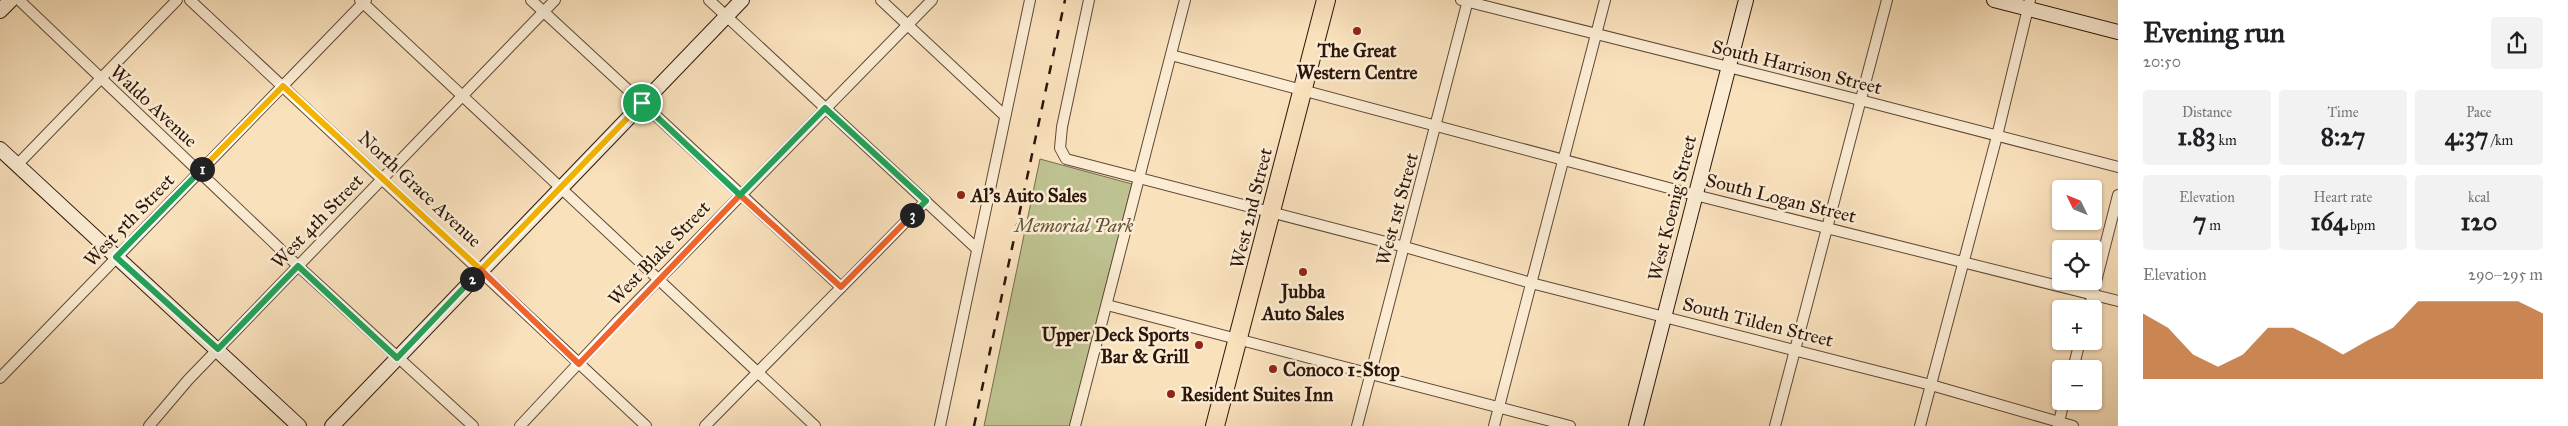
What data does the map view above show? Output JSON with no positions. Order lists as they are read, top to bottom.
{
  "streets": {
    "highway": ["West 2nd Street"],
    "street": [
      "South Harrison Street",
      "Waldo Avenue",
      "North Grace Avenue",
      "South Logan Street",
      "West Koenig Street",
      "West 1st Street",
      "West 5th Street",
      "West 4th Street",
      "West Blake Street",
      "South Tilden Street"
    ]
  },
  "crossings": [
    ["South Harrison Street", "West Koenig Street"],
    ["South Harrison Street", "West 1st Street"],
    ["Waldo Avenue", "West 5th Street"],
    ["Waldo Avenue", "West 4th Street"],
    ["North Grace Avenue", "West 5th Street"],
    ["North Grace Avenue", "West 4th Street"],
    ["North Grace Avenue", "West Blake Street"],
    ["South Logan Street", "West 2nd Street"],
    ["South Logan Street", "West Koenig Street"],
    ["South Logan Street", "West 1st Street"],
    ["West 2nd Street", "South Tilden Street"],
    ["West Koenig Street", "South Tilden Street"],
    ["West 1st Street", "South Tilden Street"]
  ],
  "parks": ["Memorial Park"],
  "places": [
    "The Great Western Centre",
    "Al's Auto Sales",
    "Jubba Auto Sales",
    "Upper Deck Sports Bar & Grill",
    "Conoco 1-Stop",
    "Resident Suites Inn"
  ],
  "north": "top left",
  "page": {
    "heading": ["Evening run", "20:50"],
    "stats": [
      ["Distance", "1.83 km"],
      ["Time", "8:27"],
      ["Pace", "4:37 /km"],
      ["Elevation", "7 m"],
      ["Heart rate", "164 bpm"],
      ["kcal", "120"]
    ],
    "pins": ["1", "3", "2"],
    "map_buttons": ["+", "−"],
    "chart": ["Elevation", "290–295 m"]
  }
}
